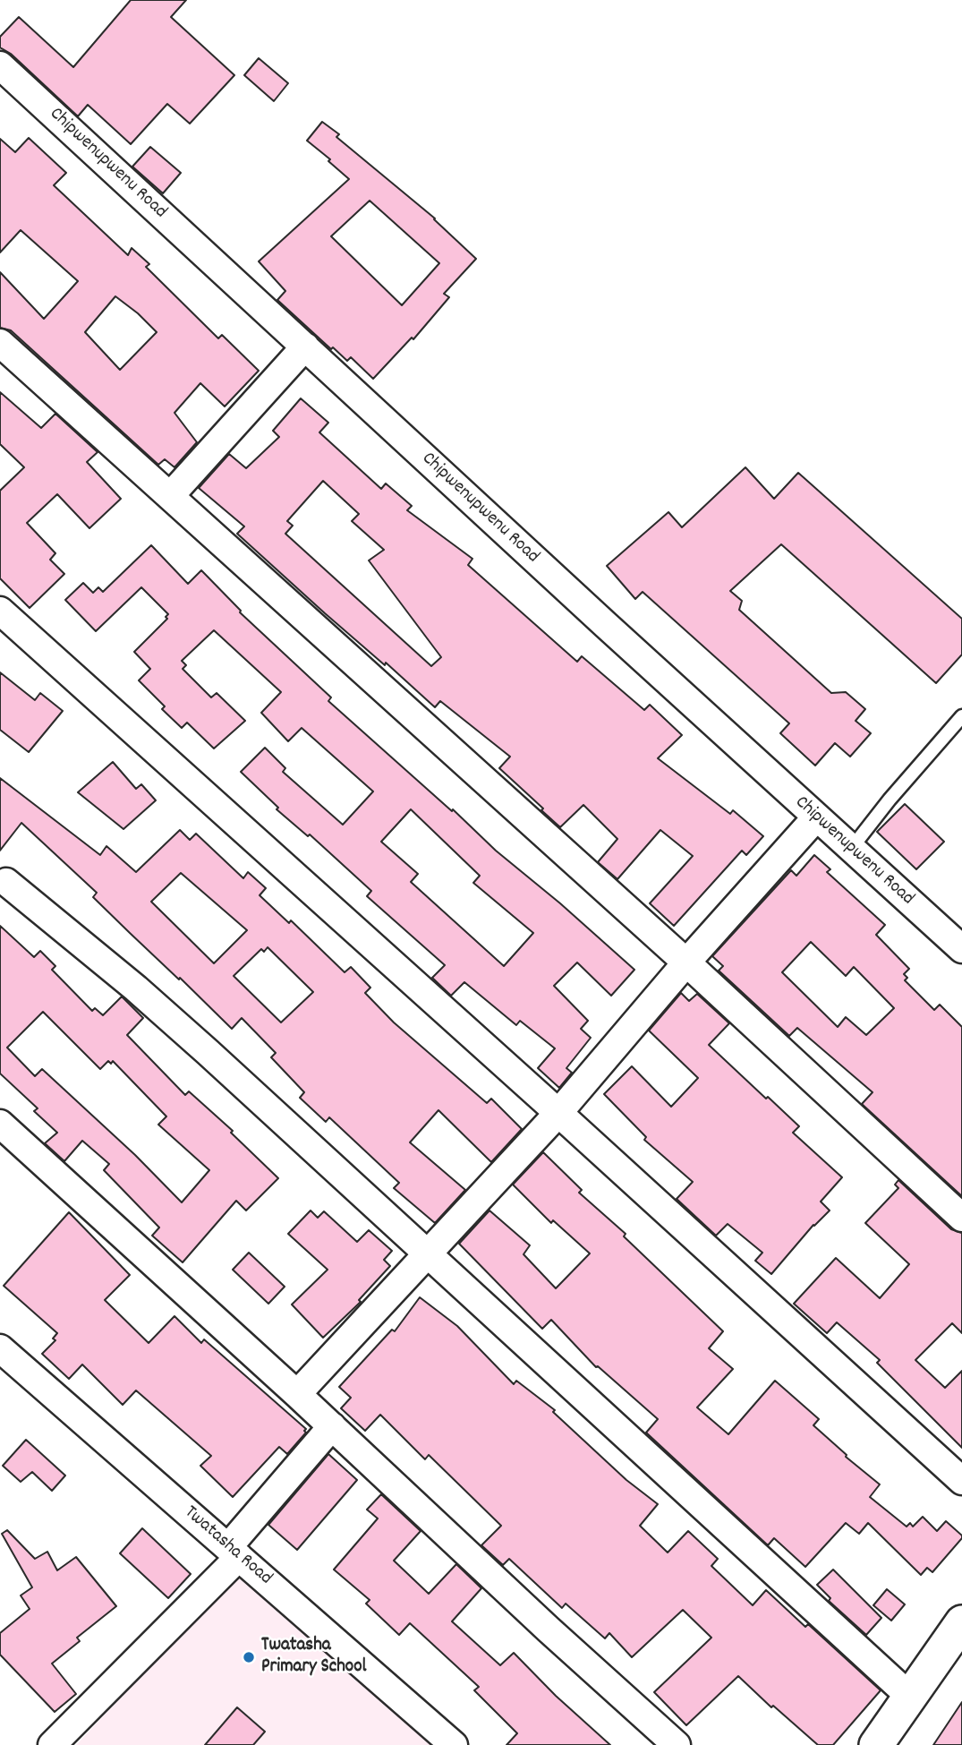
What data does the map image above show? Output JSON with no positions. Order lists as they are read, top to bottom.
{
  "streets": {
    "street": ["Chipwenupwenu Road", "Twatasha Road"]
  },
  "places": ["Twatasha Primary School"]
}
